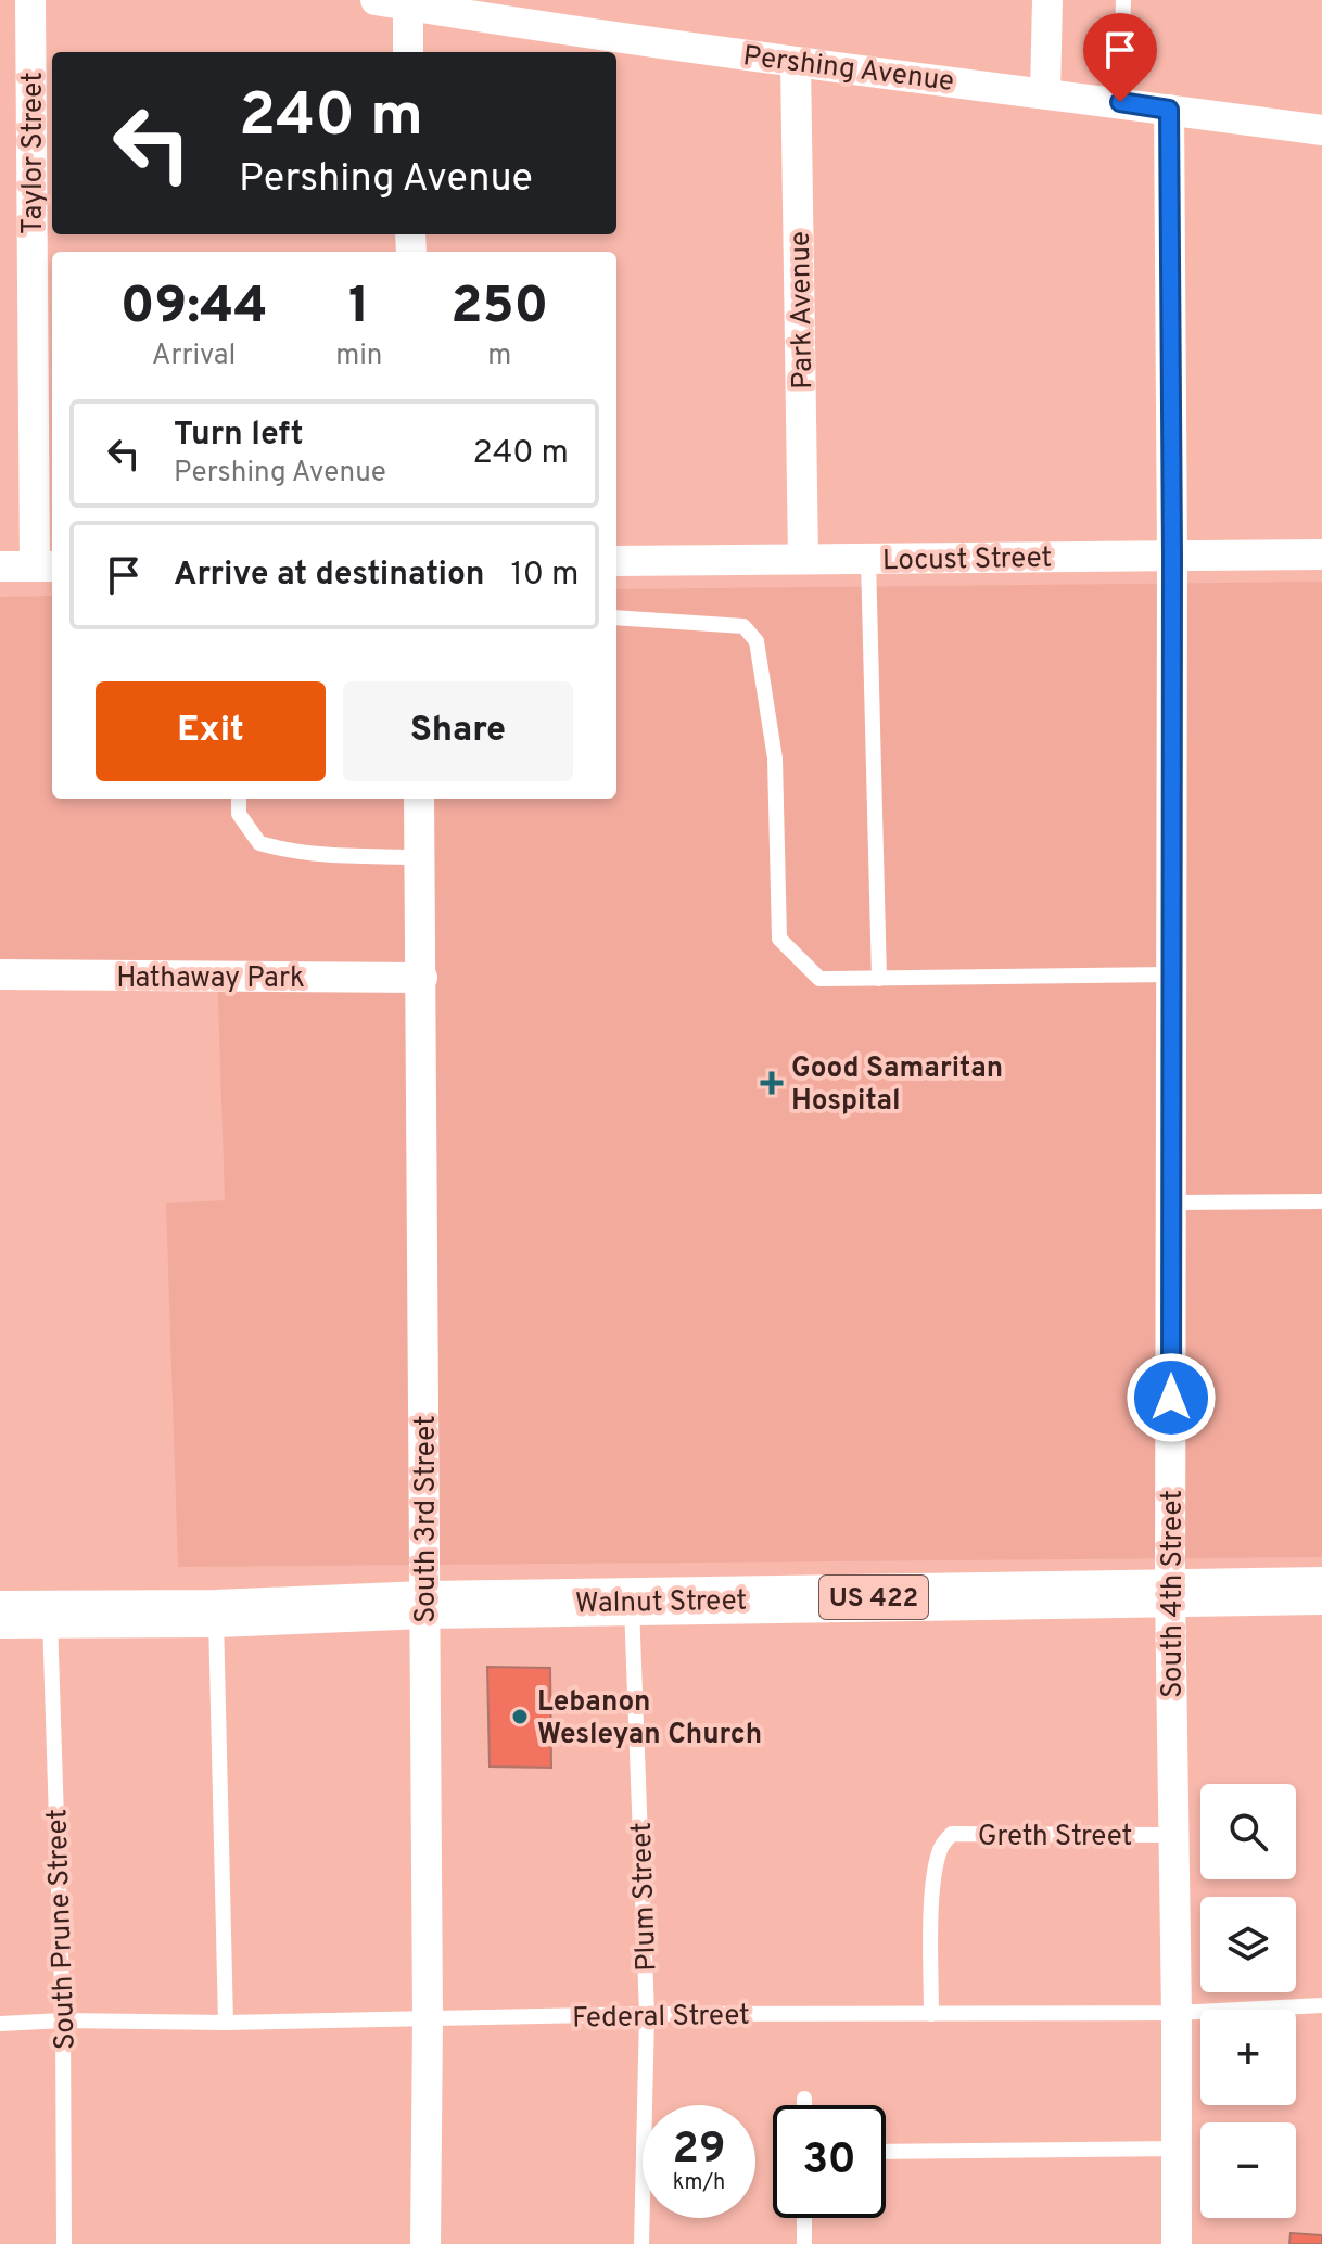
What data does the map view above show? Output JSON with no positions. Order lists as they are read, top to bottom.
{
  "streets": {
    "highway": ["US 422", "Walnut Street"],
    "street": [
      "Pershing Avenue",
      "Taylor Street",
      "Park Avenue",
      "Locust Street",
      "Hathaway Park",
      "South 3rd Street",
      "South 4th Street"
    ],
    "lane": [
      "Greth Street",
      "Plum Street",
      "South Prune Street",
      "Federal Street"
    ]
  },
  "crossings": [
    ["Pershing Avenue", "Park Avenue"],
    ["Pershing Avenue", "South 4th Street"],
    ["Park Avenue", "Locust Street"],
    ["Locust Street", "South 4th Street"],
    ["Hathaway Park", "South 3rd Street"],
    ["South 3rd Street", "Walnut Street"],
    ["South 3rd Street", "Federal Street"],
    ["South 4th Street", "Walnut Street"],
    ["South 4th Street", "Greth Street"],
    ["South 4th Street", "Federal Street"],
    ["Walnut Street", "Plum Street"],
    ["Walnut Street", "South Prune Street"],
    ["Greth Street", "Federal Street"],
    ["Plum Street", "Federal Street"],
    ["South Prune Street", "Federal Street"]
  ],
  "places": {
    "health": ["Good Samaritan Hospital"],
    "other": ["Lebanon Wesleyan Church"]
  },
  "page": {
    "turn": ["240 m", "Pershing Avenue"],
    "eta": [
      "09:44",
      "Arrival",
      "1",
      "min",
      "250",
      "m"
    ],
    "list": [
      {
        "name": "Turn left",
        "note": "Pershing Avenue",
        "value": "240 m"
      },
      {
        "name": "Arrive at destination",
        "value": "10 m"
      }
    ],
    "buttons": ["Exit", "Share"],
    "map_buttons": ["+", "−"],
    "speed": "29 km/h",
    "limit": "30"
  }
}
